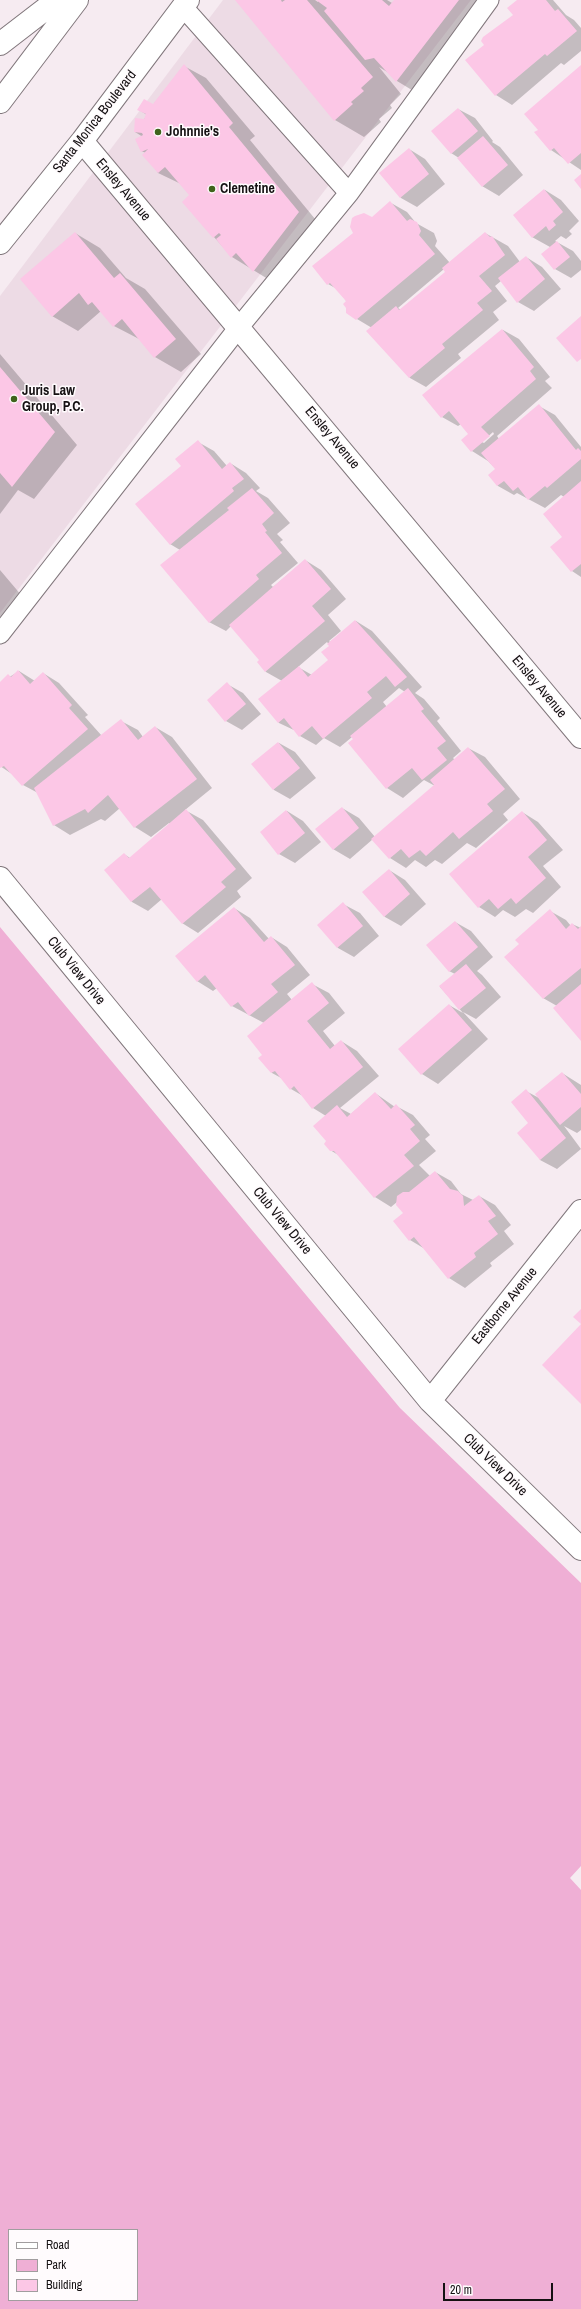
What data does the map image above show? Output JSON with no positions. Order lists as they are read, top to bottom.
{
  "streets": {
    "street": [
      "Santa Monica Boulevard",
      "Ensley Avenue",
      "Club View Drive",
      "Eastborne Avenue"
    ]
  },
  "crossings": [
    ["Santa Monica Boulevard", "Ensley Avenue"],
    ["Club View Drive", "Eastborne Avenue"]
  ],
  "places": ["Johnnie's", "Clemetine", "Juris Law Group, P.C."],
  "legend": ["Road", "Park", "Building"],
  "scale_bar": "20 m"
}
